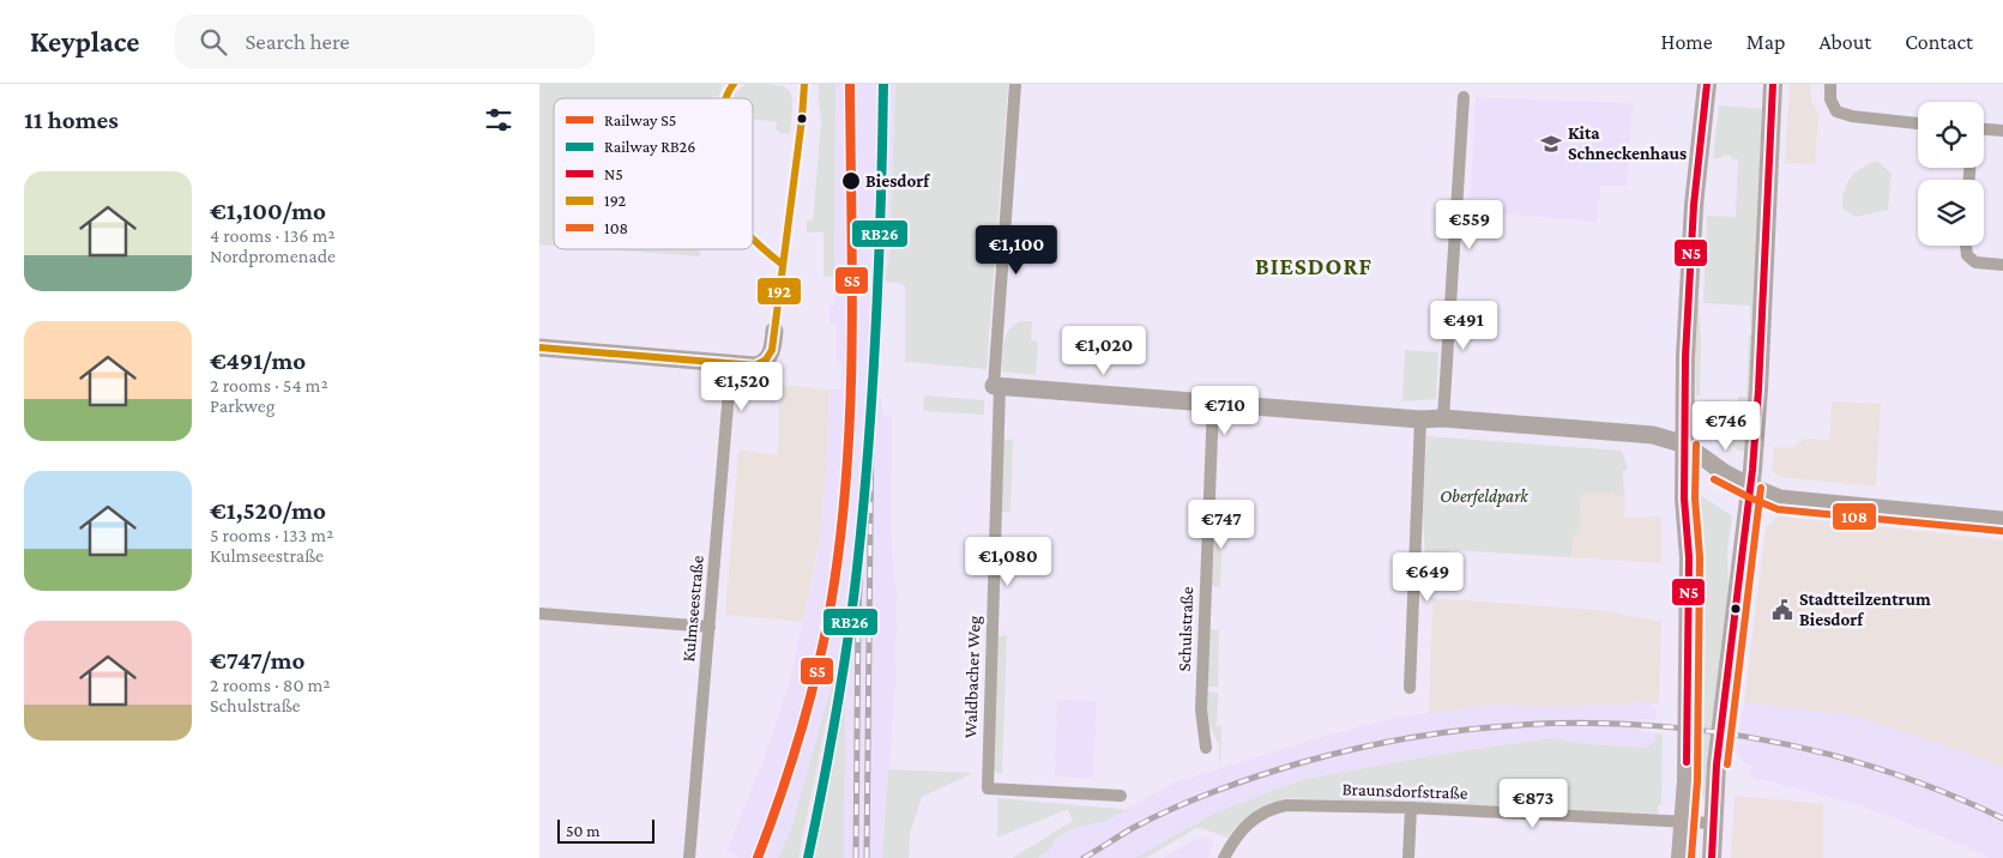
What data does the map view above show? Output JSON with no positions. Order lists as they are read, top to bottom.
{
  "streets": {
    "street": [
      "Kulmseestraße",
      "Schulstraße",
      "Waldbacher Weg",
      "Braunsdorfstraße"
    ]
  },
  "districts": ["BIESDORF"],
  "parks": ["Oberfeldpark"],
  "places": {
    "school or university": ["Kita Schneckenhaus"],
    "other": ["Biesdorf"],
    "public building": ["Stadtteilzentrum Biesdorf"]
  },
  "lines": [
    "rail line S5",
    "rail line RB26",
    "transit line N5",
    "transit line 192",
    "transit line 108"
  ],
  "legend": [
    "Railway S5",
    "Railway RB26",
    "N5",
    "192",
    "108"
  ],
  "scale_bar": "50 m",
  "page": {
    "header": "Keyplace",
    "search": "Search here",
    "nav": [
      "Home",
      "Map",
      "About",
      "Contact"
    ],
    "heading": "11 homes",
    "list": [
      {
        "name": "€1,100/mo",
        "note": "4 rooms · 136 m² · Nordpromenade"
      },
      {
        "name": "€491/mo",
        "note": "2 rooms · 54 m² · Parkweg"
      },
      {
        "name": "€1,520/mo",
        "note": "5 rooms · 133 m² · Kulmseestraße"
      },
      {
        "name": "€747/mo",
        "note": "2 rooms · 80 m² · Schulstraße"
      }
    ],
    "price": [
      "€559",
      "€1,100",
      "€491",
      "€1,020",
      "€1,520",
      "€710",
      "€746",
      "€747",
      "€1,080",
      "€649",
      "€873"
    ],
    "scale": "50 m"
  }
}
